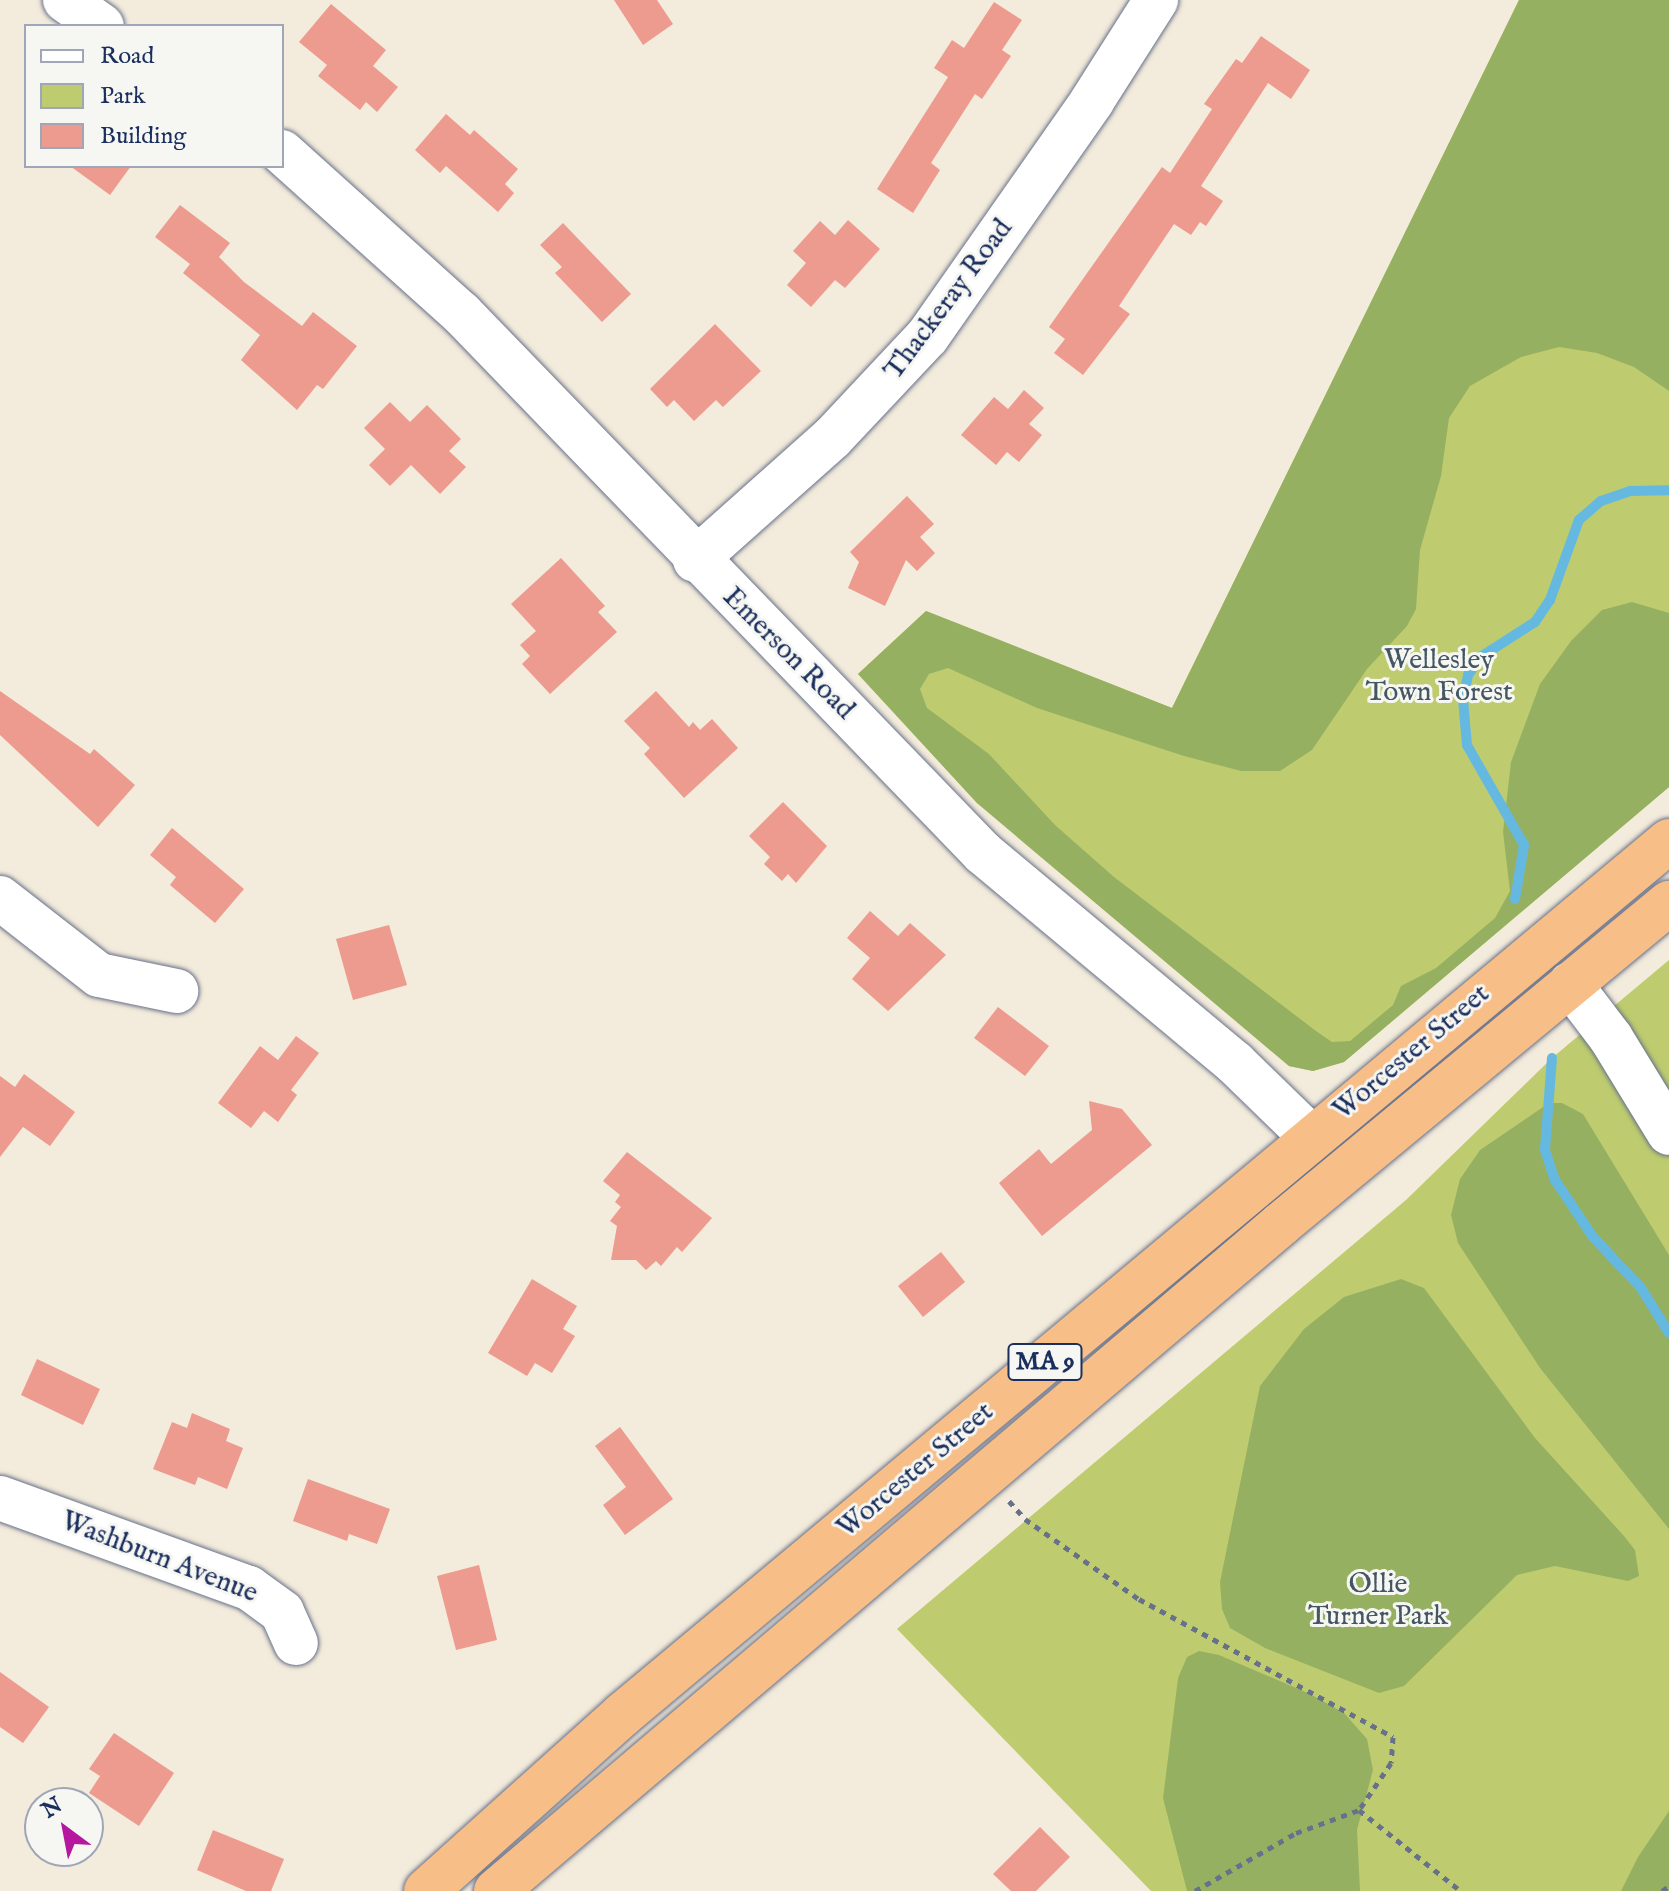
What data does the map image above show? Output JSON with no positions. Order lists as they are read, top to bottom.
{
  "streets": {
    "highway": ["Worcester Street", "MA 9"],
    "street": ["Thackeray Road", "Emerson Road", "Washburn Avenue"]
  },
  "crossings": [
    ["Thackeray Road", "Emerson Road"],
    ["Emerson Road", "Worcester Street"]
  ],
  "parks": ["Wellesley Town Forest", "Ollie Turner Park"],
  "legend": ["Road", "Park", "Building"],
  "north": "top left"
}
